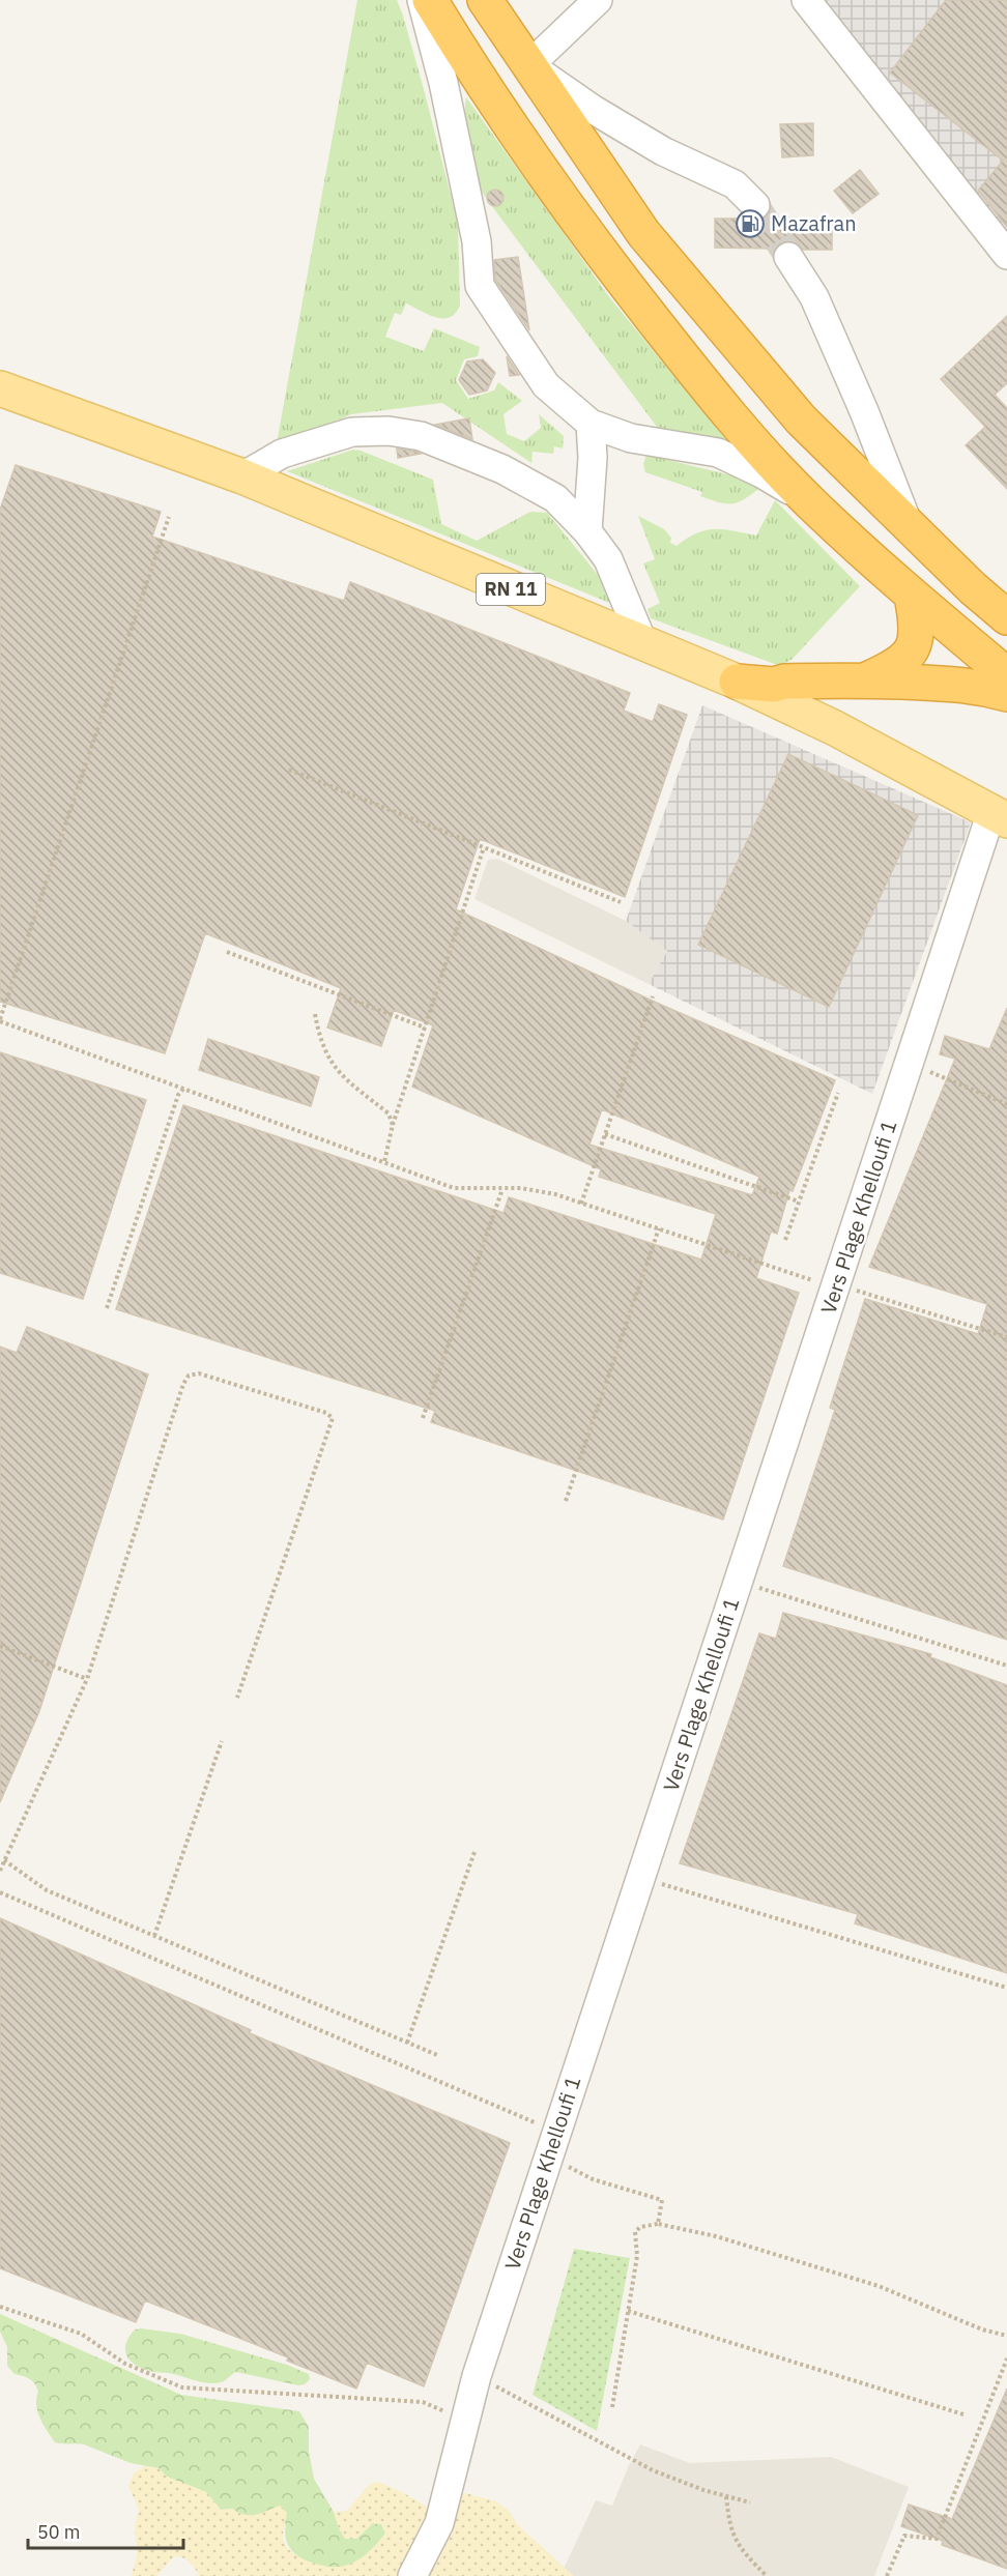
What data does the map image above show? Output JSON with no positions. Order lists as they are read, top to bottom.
{
  "streets": {
    "main road": ["RN 11"],
    "street": ["Vers Plage Khelloufi 1"]
  },
  "crossings": [
    ["RN 11", "Vers Plage Khelloufi 1"]
  ],
  "places": {
    "fuel station": ["Mazafran"]
  },
  "scale_bar": "50 m"
}
